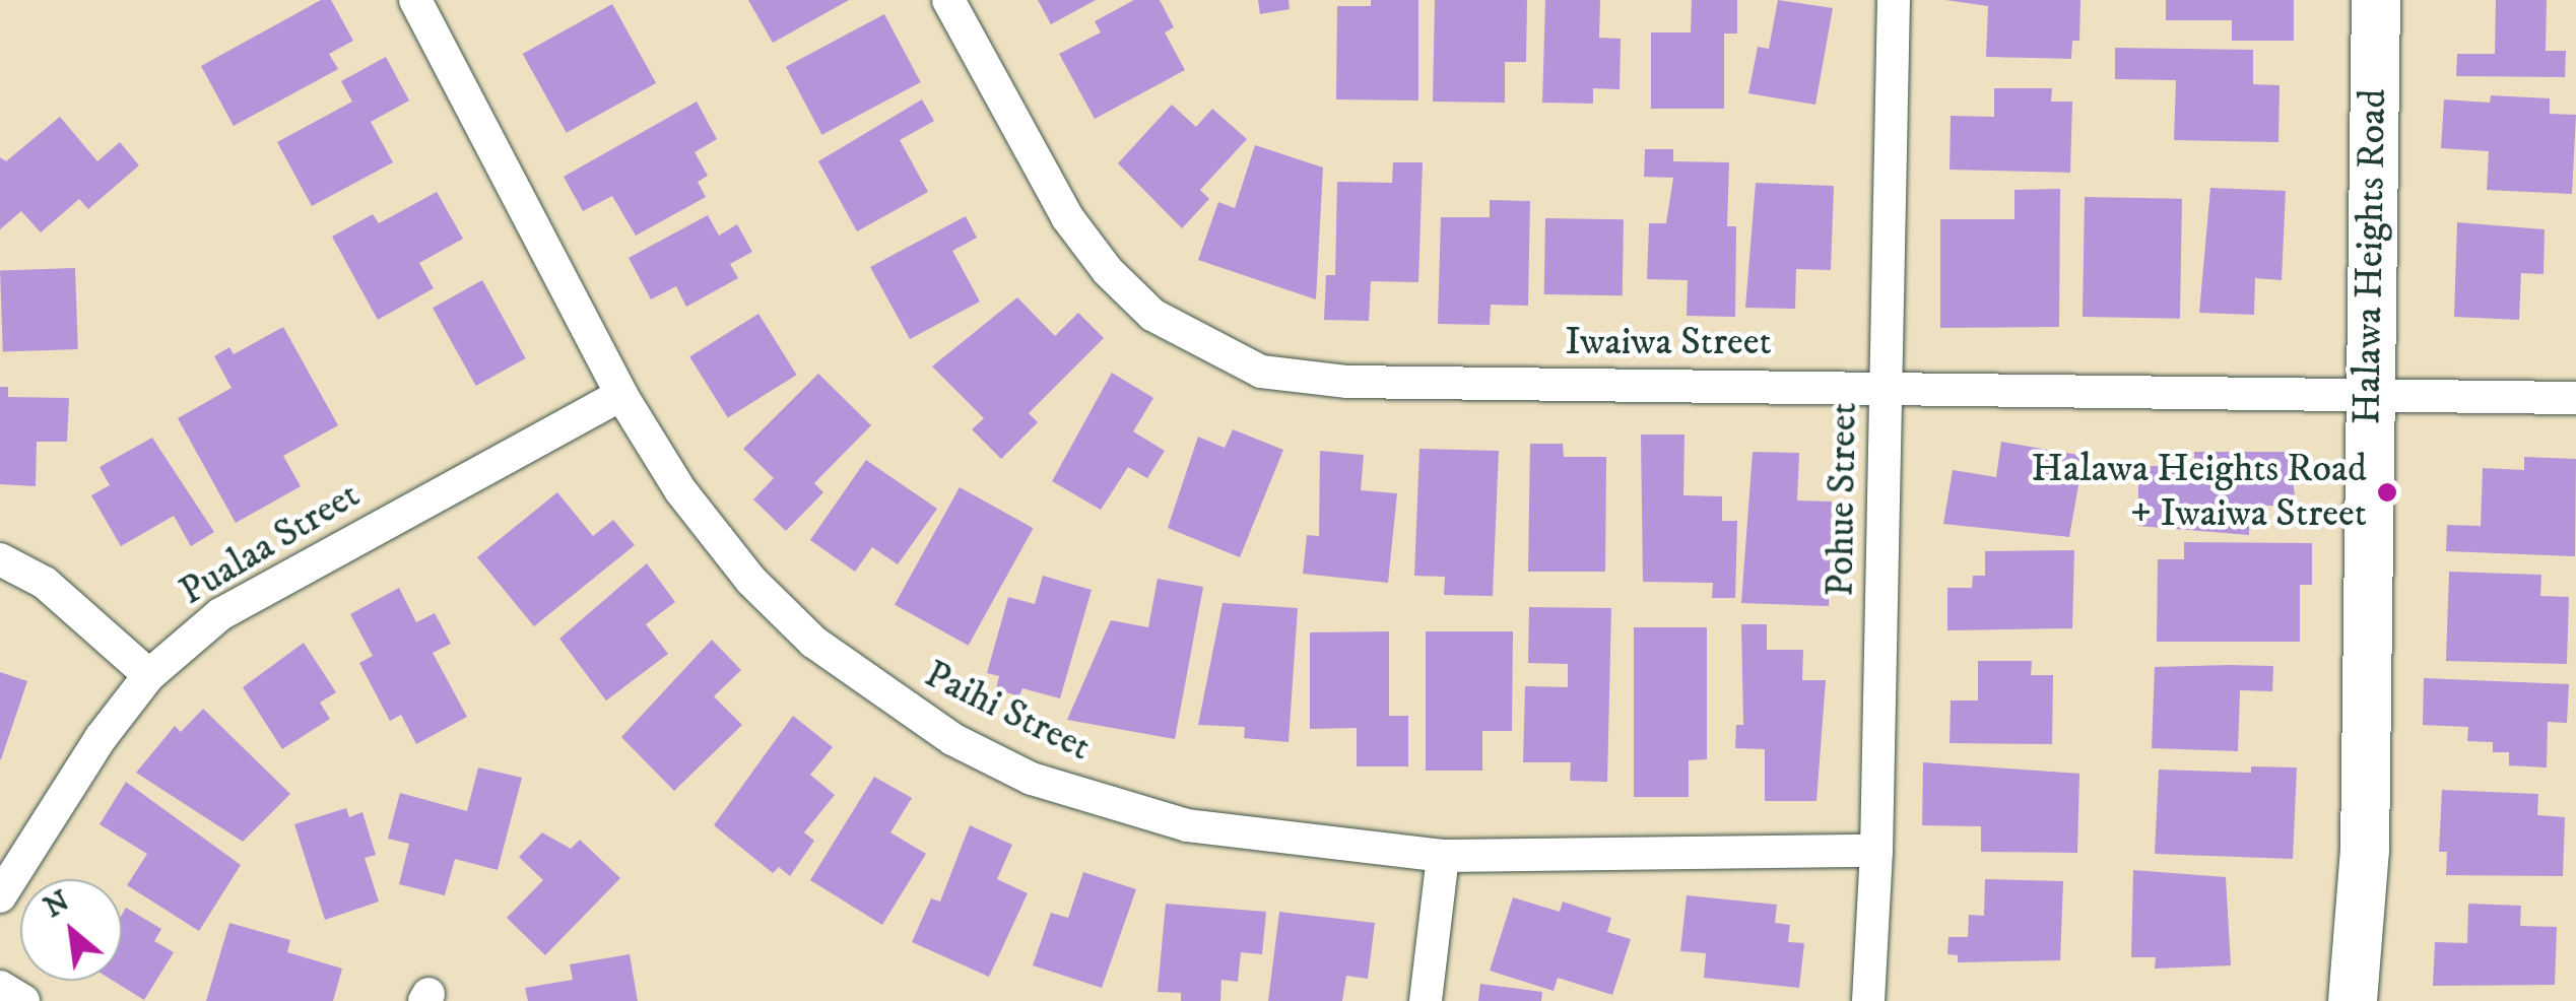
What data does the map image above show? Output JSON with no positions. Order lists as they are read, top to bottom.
{
  "streets": {
    "street": [
      "Halawa Heights Road",
      "Iwaiwa Street",
      "Pohue Street",
      "Pualaa Street",
      "Paihi Street"
    ]
  },
  "crossings": [
    ["Halawa Heights Road", "Iwaiwa Street"],
    ["Iwaiwa Street", "Pohue Street"],
    ["Pohue Street", "Paihi Street"],
    ["Pualaa Street", "Paihi Street"]
  ],
  "places": ["Halawa Heights Road + Iwaiwa Street"],
  "north": "top left"
}
